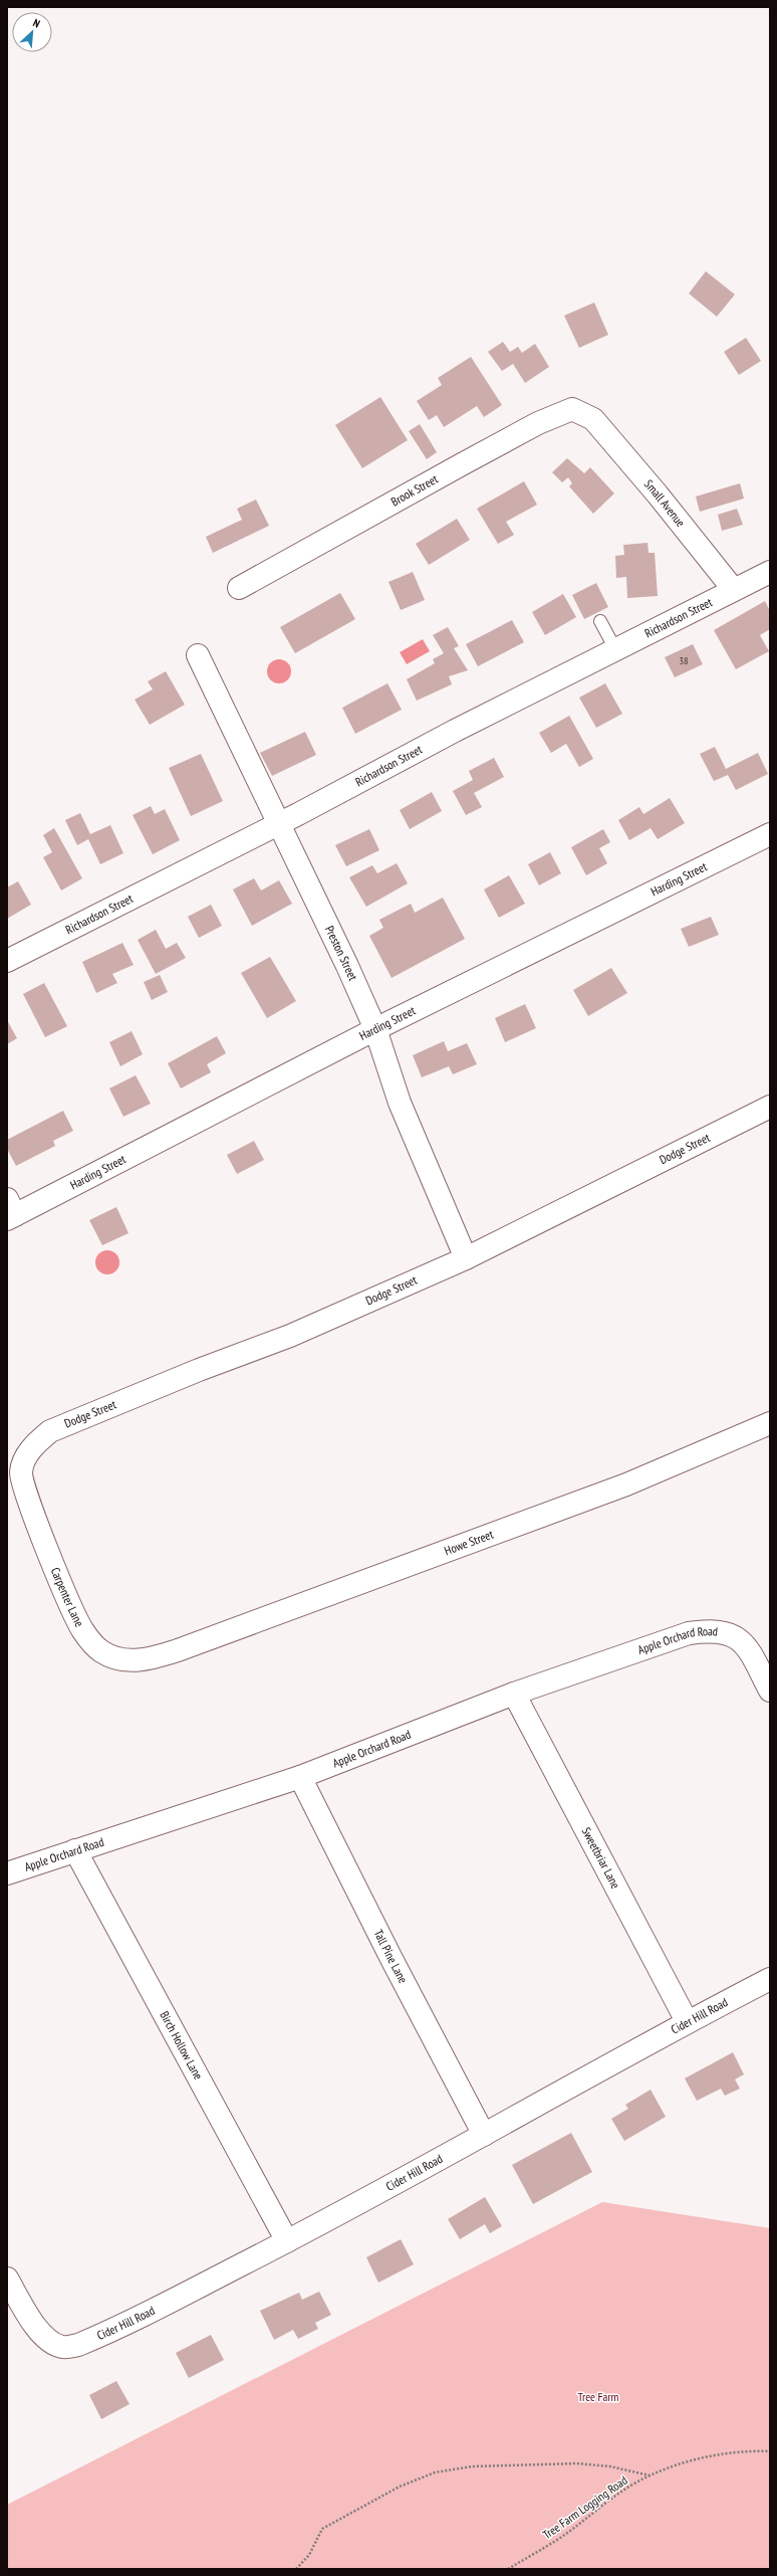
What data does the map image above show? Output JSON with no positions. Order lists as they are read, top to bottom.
{
  "streets": {
    "street": [
      "Brook Street",
      "Small Avenue",
      "Richardson Street",
      "Harding Street",
      "Preston Street",
      "Dodge Street",
      "Howe Street",
      "Carpenter Lane",
      "Apple Orchard Road",
      "Sweetbriar Lane",
      "Tall Pine Lane",
      "Cider Hill Road",
      "Birch Hollow Lane"
    ],
    "path": ["Tree Farm Logging Road"]
  },
  "crossings": [
    ["Brook Street", "Small Avenue"],
    ["Small Avenue", "Richardson Street"],
    ["Richardson Street", "Preston Street"],
    ["Harding Street", "Preston Street"],
    ["Preston Street", "Dodge Street"],
    ["Dodge Street", "Carpenter Lane"],
    ["Howe Street", "Carpenter Lane"],
    ["Apple Orchard Road", "Sweetbriar Lane"],
    ["Apple Orchard Road", "Tall Pine Lane"],
    ["Apple Orchard Road", "Birch Hollow Lane"],
    ["Sweetbriar Lane", "Cider Hill Road"],
    ["Tall Pine Lane", "Cider Hill Road"],
    ["Cider Hill Road", "Birch Hollow Lane"]
  ],
  "parks": ["Tree Farm"],
  "house_numbers": ["38"],
  "north": "top right"
}
